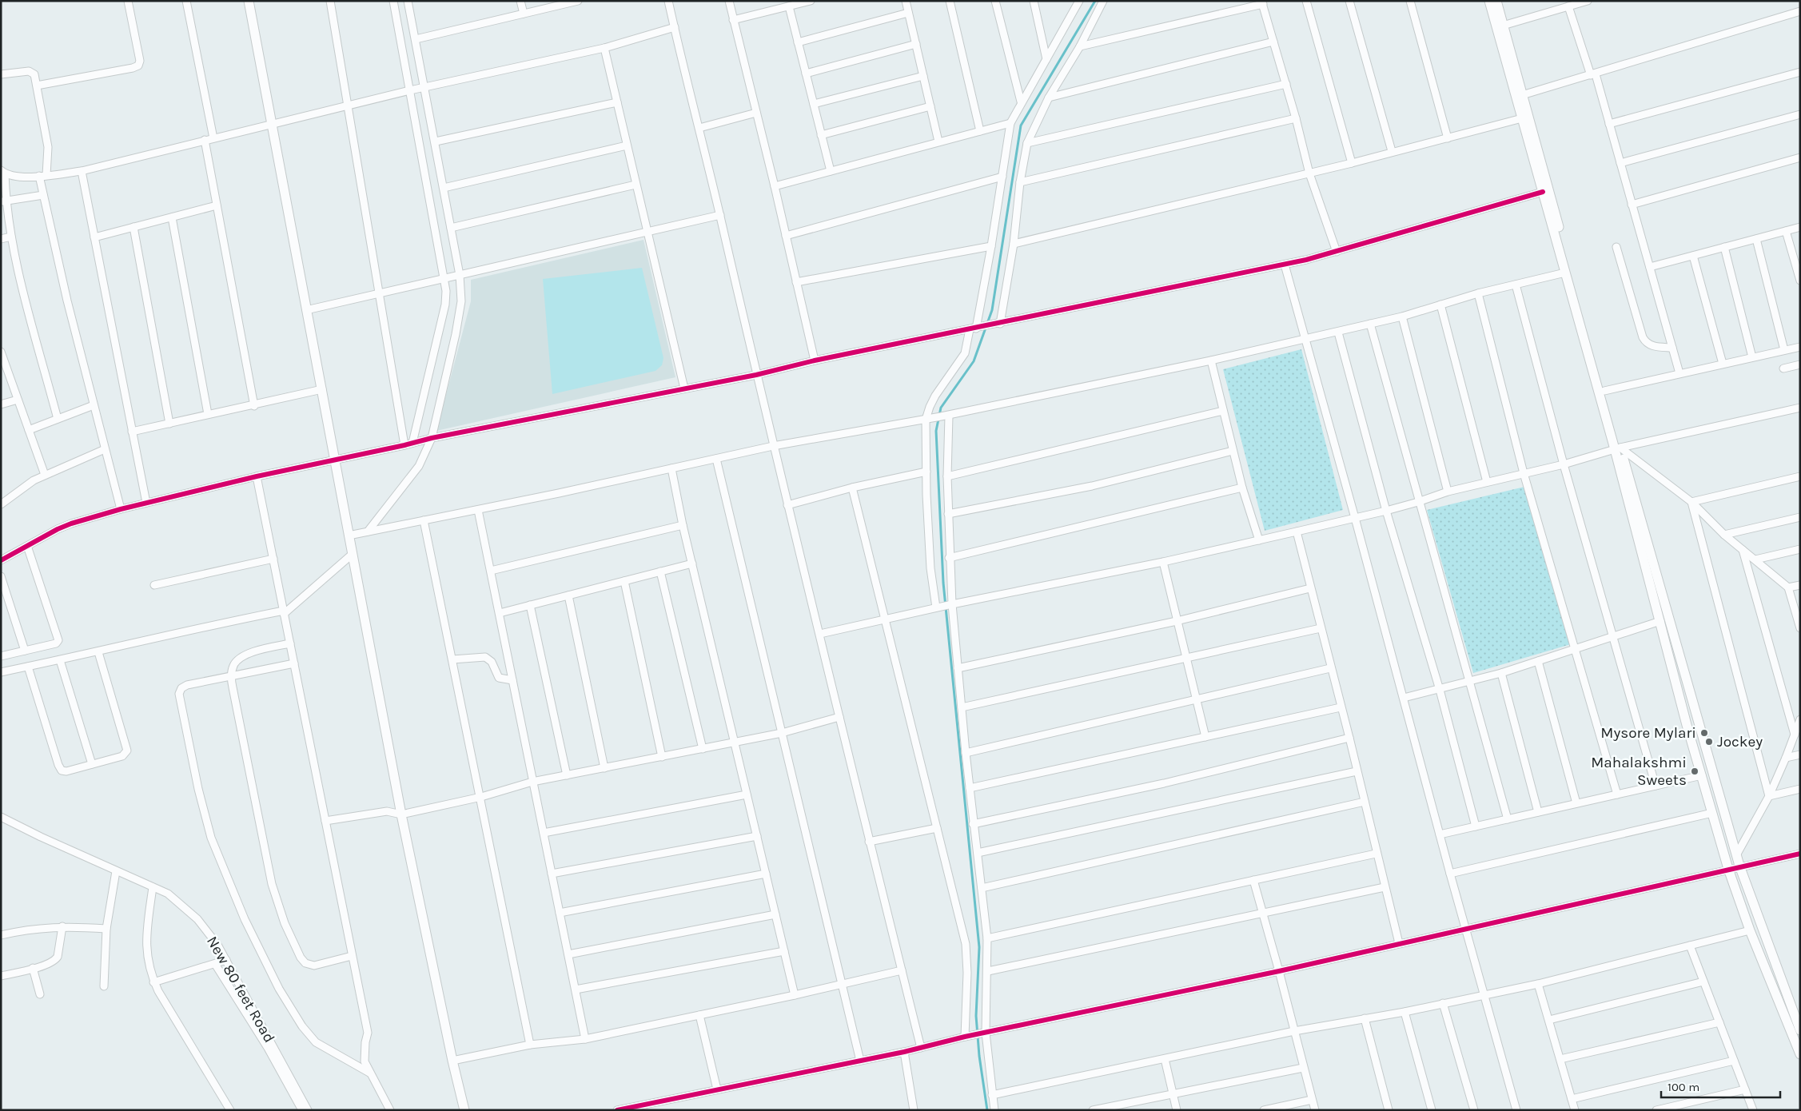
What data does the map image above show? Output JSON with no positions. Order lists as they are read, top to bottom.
{
  "streets": {
    "street": ["New 80 feet Road"]
  },
  "places": ["Mysore Mylari", "Jockey", "Mahalakshmi Sweets"],
  "scale_bar": "100 m"
}
